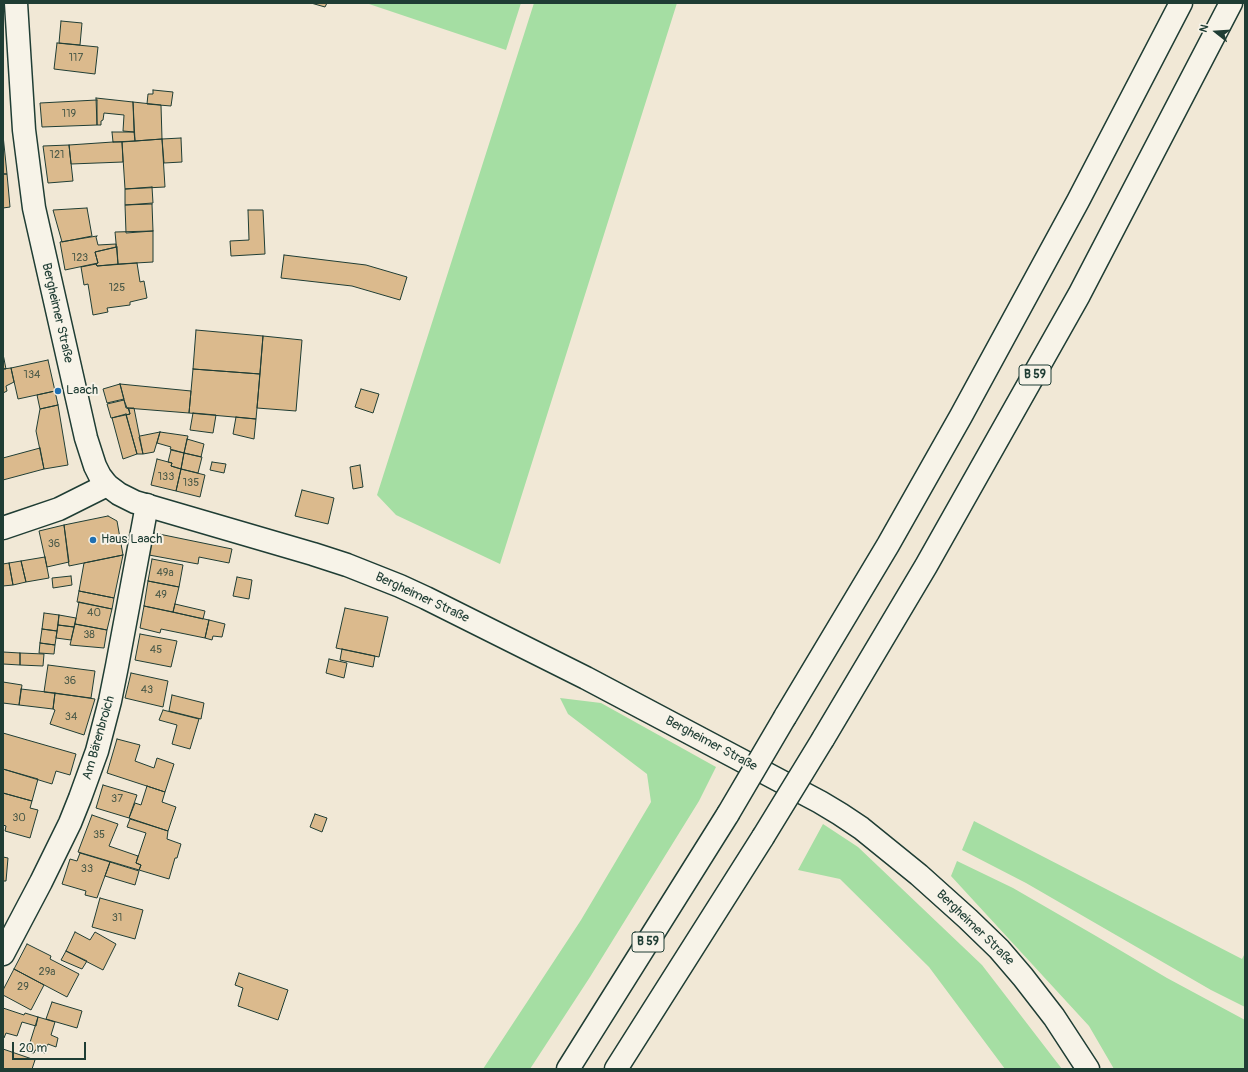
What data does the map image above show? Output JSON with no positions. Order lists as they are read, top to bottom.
{
  "streets": {
    "main road": ["Bergheimer Straße", "B 59", "Am Bärenbroich"]
  },
  "crossings": [
    ["Bergheimer Straße", "Am Bärenbroich"]
  ],
  "places": ["Laach", "Haus Laach"],
  "house_numbers": [
    "117",
    "119",
    "121",
    "123",
    "125",
    "134",
    "133",
    "135",
    "36",
    "49a",
    "49",
    "40",
    "38",
    "45",
    "36",
    "43",
    "34",
    "37",
    "30",
    "35",
    "33",
    "31",
    "29a",
    "29"
  ],
  "scale_bar": "20 m",
  "north": "left"
}
